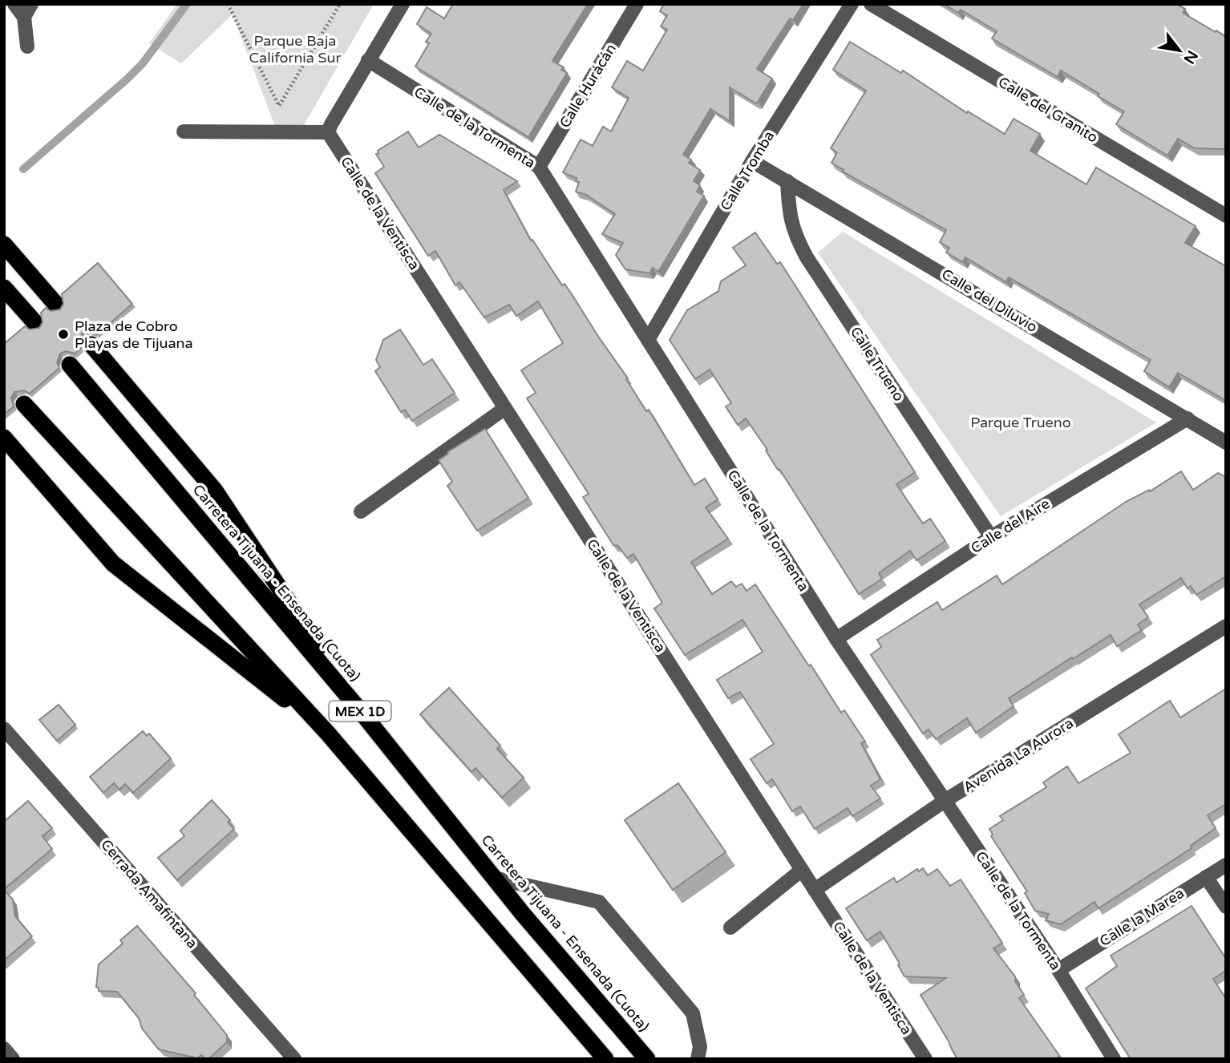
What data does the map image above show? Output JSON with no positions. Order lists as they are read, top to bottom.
{
  "streets": {
    "highway": ["Carretera Tijuana - Ensenada (Cuota)", "MEX 1D"],
    "street": [
      "Calle Hurácán",
      "Calle del Granito",
      "Calle de la Tormenta",
      "Calle Tromba",
      "Calle de la Ventisca",
      "Calle del Diluvio",
      "Calle Trueno",
      "Calle del Aire",
      "Avenida La Aurora",
      "Cerrada Amafintana",
      "Calle la Marea"
    ]
  },
  "crossings": [
    ["Calle Hurácán", "Calle de la Tormenta"],
    ["Calle de la Tormenta", "Calle Tromba"],
    ["Calle de la Tormenta", "Calle del Aire"],
    ["Calle de la Tormenta", "Avenida La Aurora"],
    ["Calle de la Tormenta", "Calle la Marea"],
    ["Calle Tromba", "Calle del Diluvio"],
    ["Calle de la Ventisca", "Avenida La Aurora"],
    ["Calle del Diluvio", "Calle Trueno"],
    ["Calle del Diluvio", "Calle del Aire"],
    ["Calle Trueno", "Calle del Aire"]
  ],
  "parks": ["Parque Baja California Sur", "Parque Trueno"],
  "places": ["Plaza de Cobro Playas de Tijuana"],
  "north": "bottom right"
}
